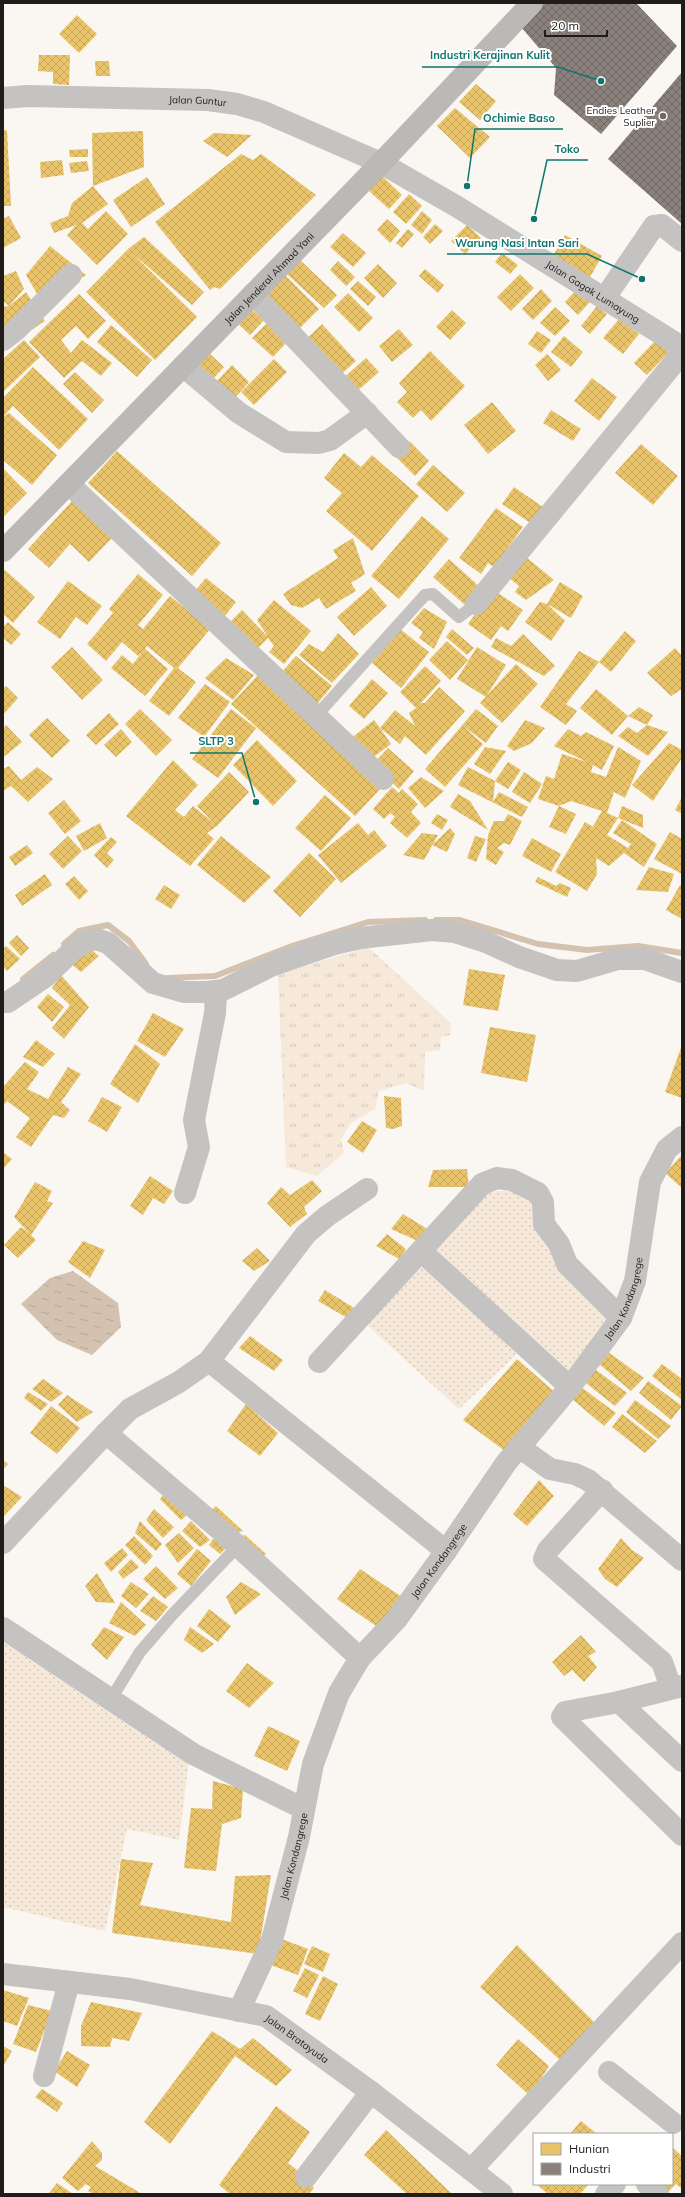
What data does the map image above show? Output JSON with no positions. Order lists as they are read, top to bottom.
{
  "streets": {
    "main road": ["Jalan Jenderal Ahmad Yani"],
    "street": [
      "Jalan Guntur",
      "Jalan Gagak Lumayung",
      "Jalan Kondangrege",
      "Jalan Bratayuda"
    ]
  },
  "crossings": [
    ["Jalan Guntur", "Jalan Jenderal Ahmad Yani"],
    ["Jalan Guntur", "Jalan Gagak Lumayung"],
    ["Jalan Jenderal Ahmad Yani", "Jalan Gagak Lumayung"],
    ["Jalan Kondangrege", "Jalan Bratayuda"]
  ],
  "places": [
    "Industri Kerajinan Kulit",
    "Endies Leather Suplier",
    "Ochimie Baso",
    "Toko",
    "Warung Nasi Intan Sari",
    "SLTP 3"
  ],
  "legend": ["Hunian", "Industri"],
  "scale_bar": "20 m"
}
